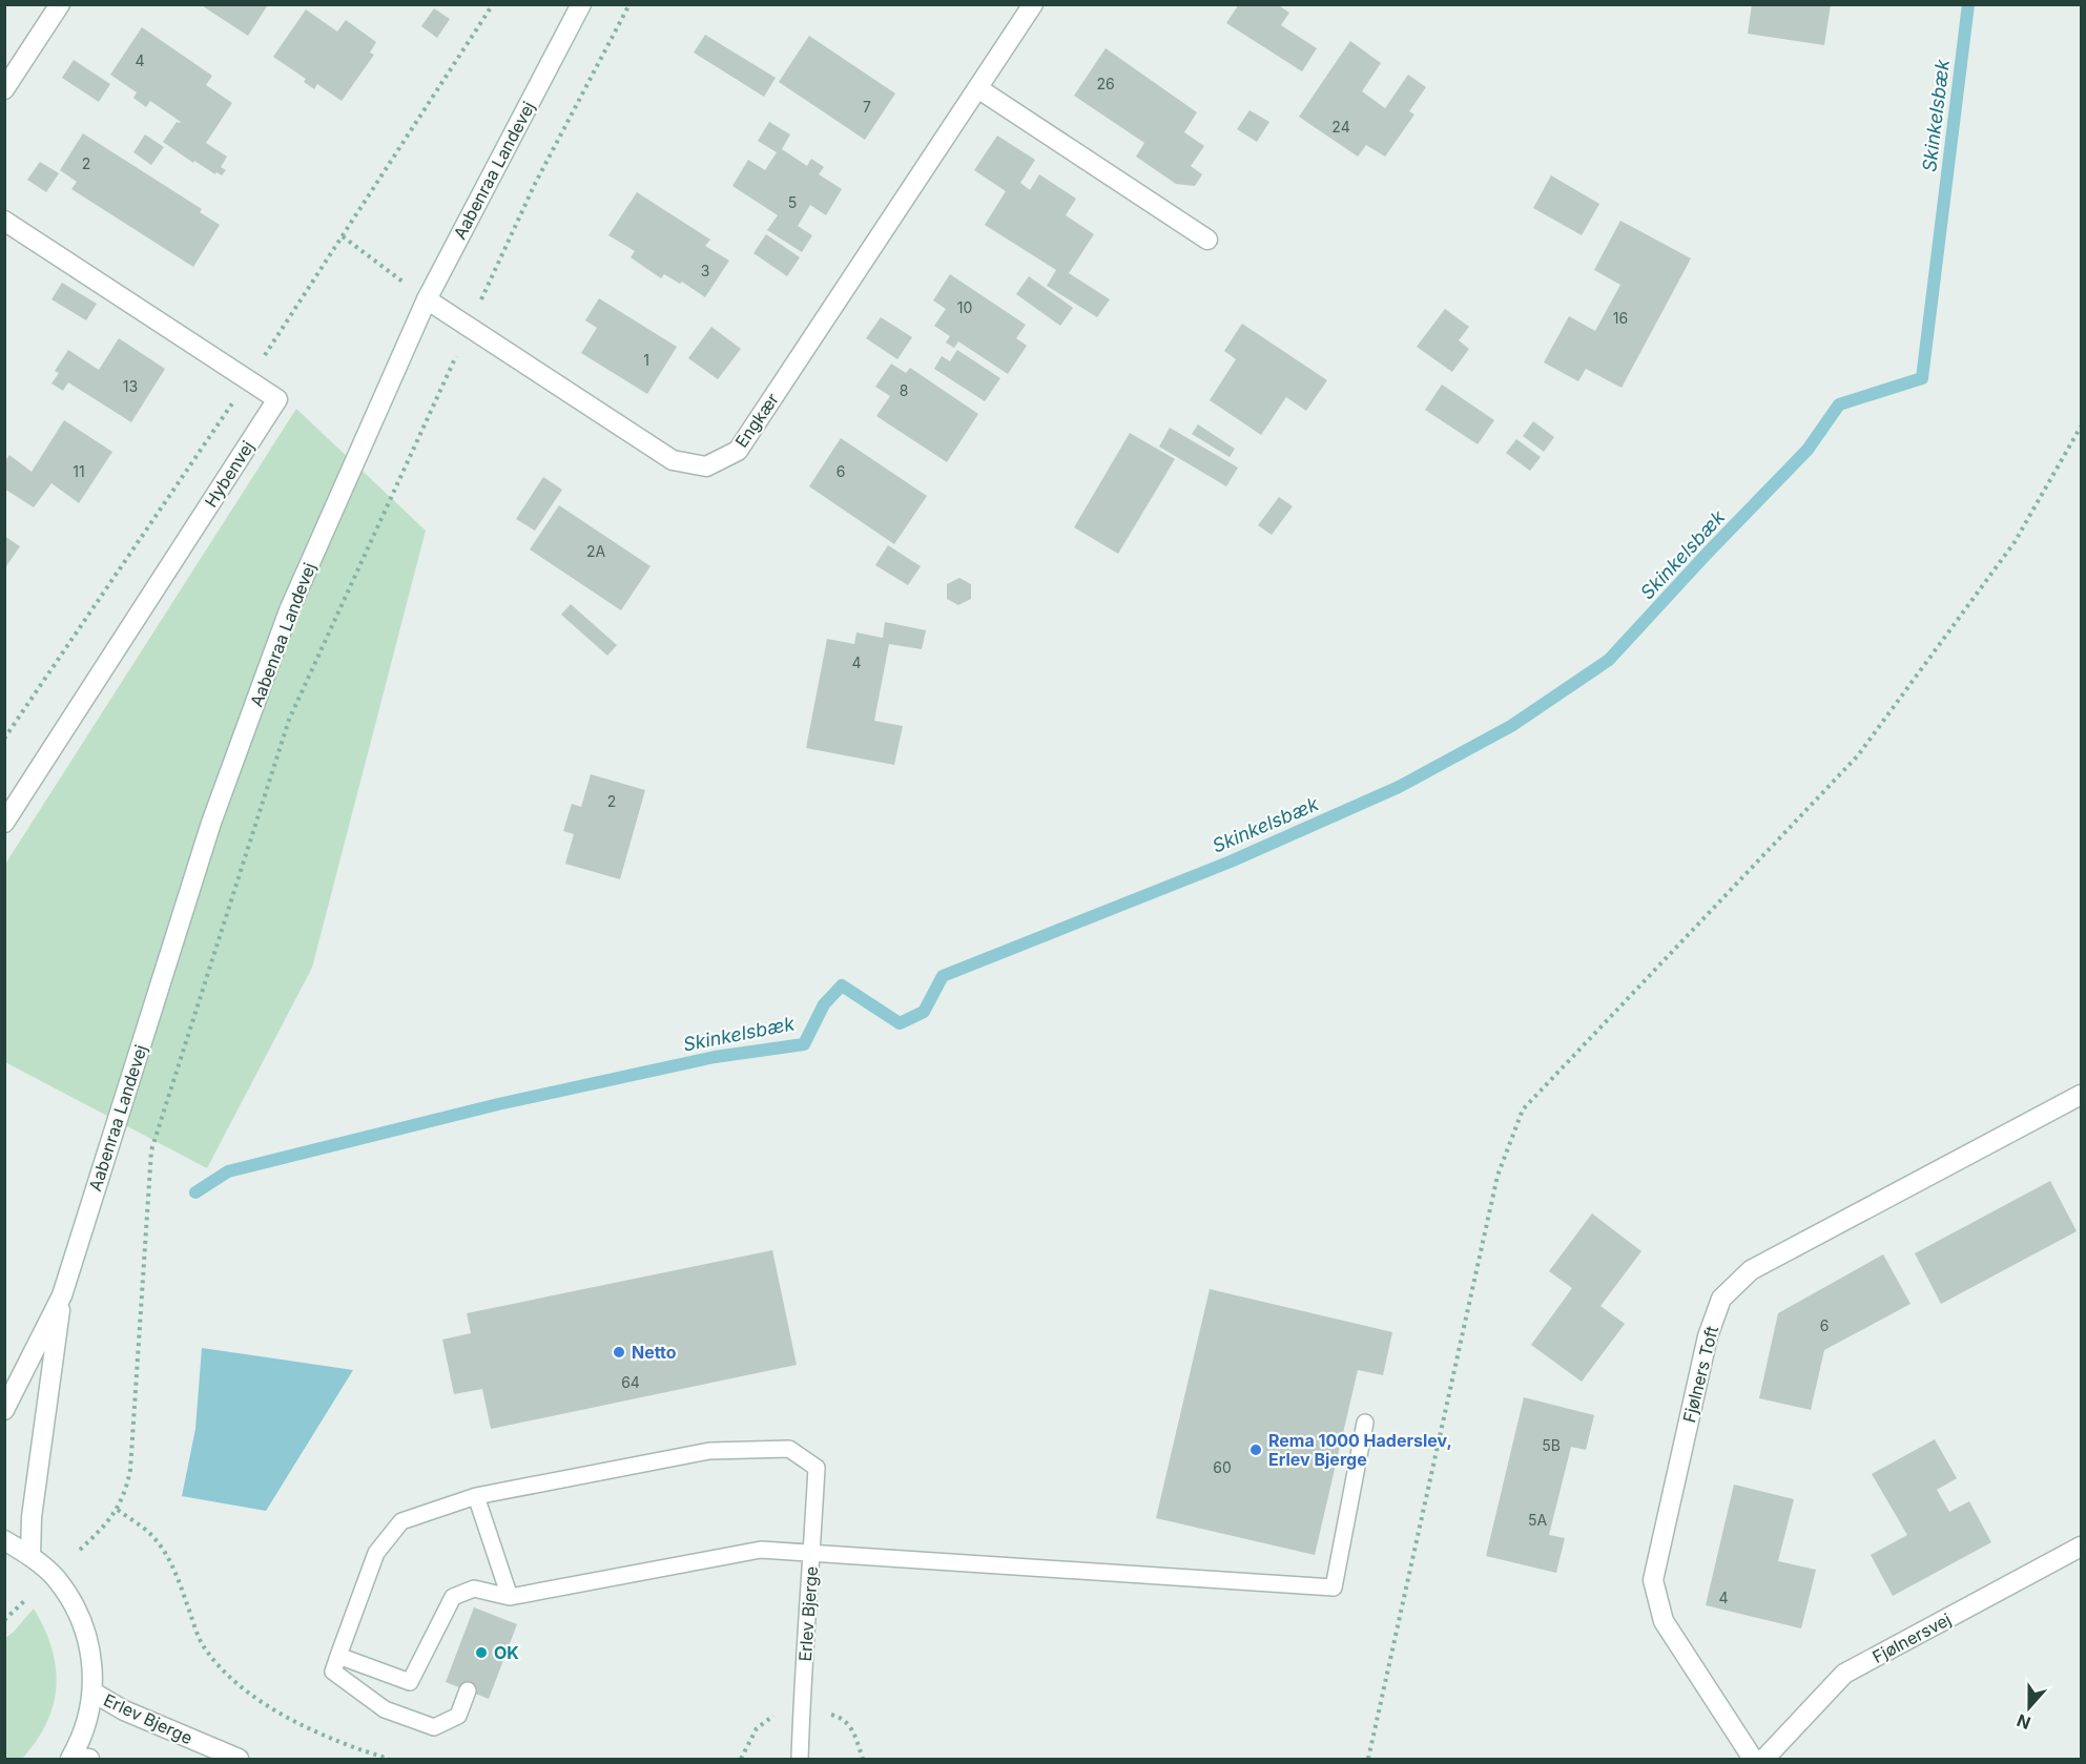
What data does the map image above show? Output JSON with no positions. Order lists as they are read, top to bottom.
{
  "streets": {
    "street": [
      "Aabenraa Landevej",
      "Engkær",
      "Hybenvej",
      "Fjølners Toft",
      "Erlev Bjerge",
      "Fjølnersvej"
    ]
  },
  "crossings": [
    ["Aabenraa Landevej", "Engkær"]
  ],
  "water": ["Skinkelsbæk"],
  "places": ["Netto", "Rema 1000 Haderslev, Erlev Bjerge", "OK"],
  "house_numbers": [
    "4",
    "26",
    "7",
    "24",
    "2",
    "5",
    "3",
    "10",
    "16",
    "1",
    "13",
    "8",
    "11",
    "6",
    "2A",
    "4",
    "2",
    "6",
    "64",
    "5B",
    "60",
    "5A",
    "4"
  ],
  "north": "bottom"
}
